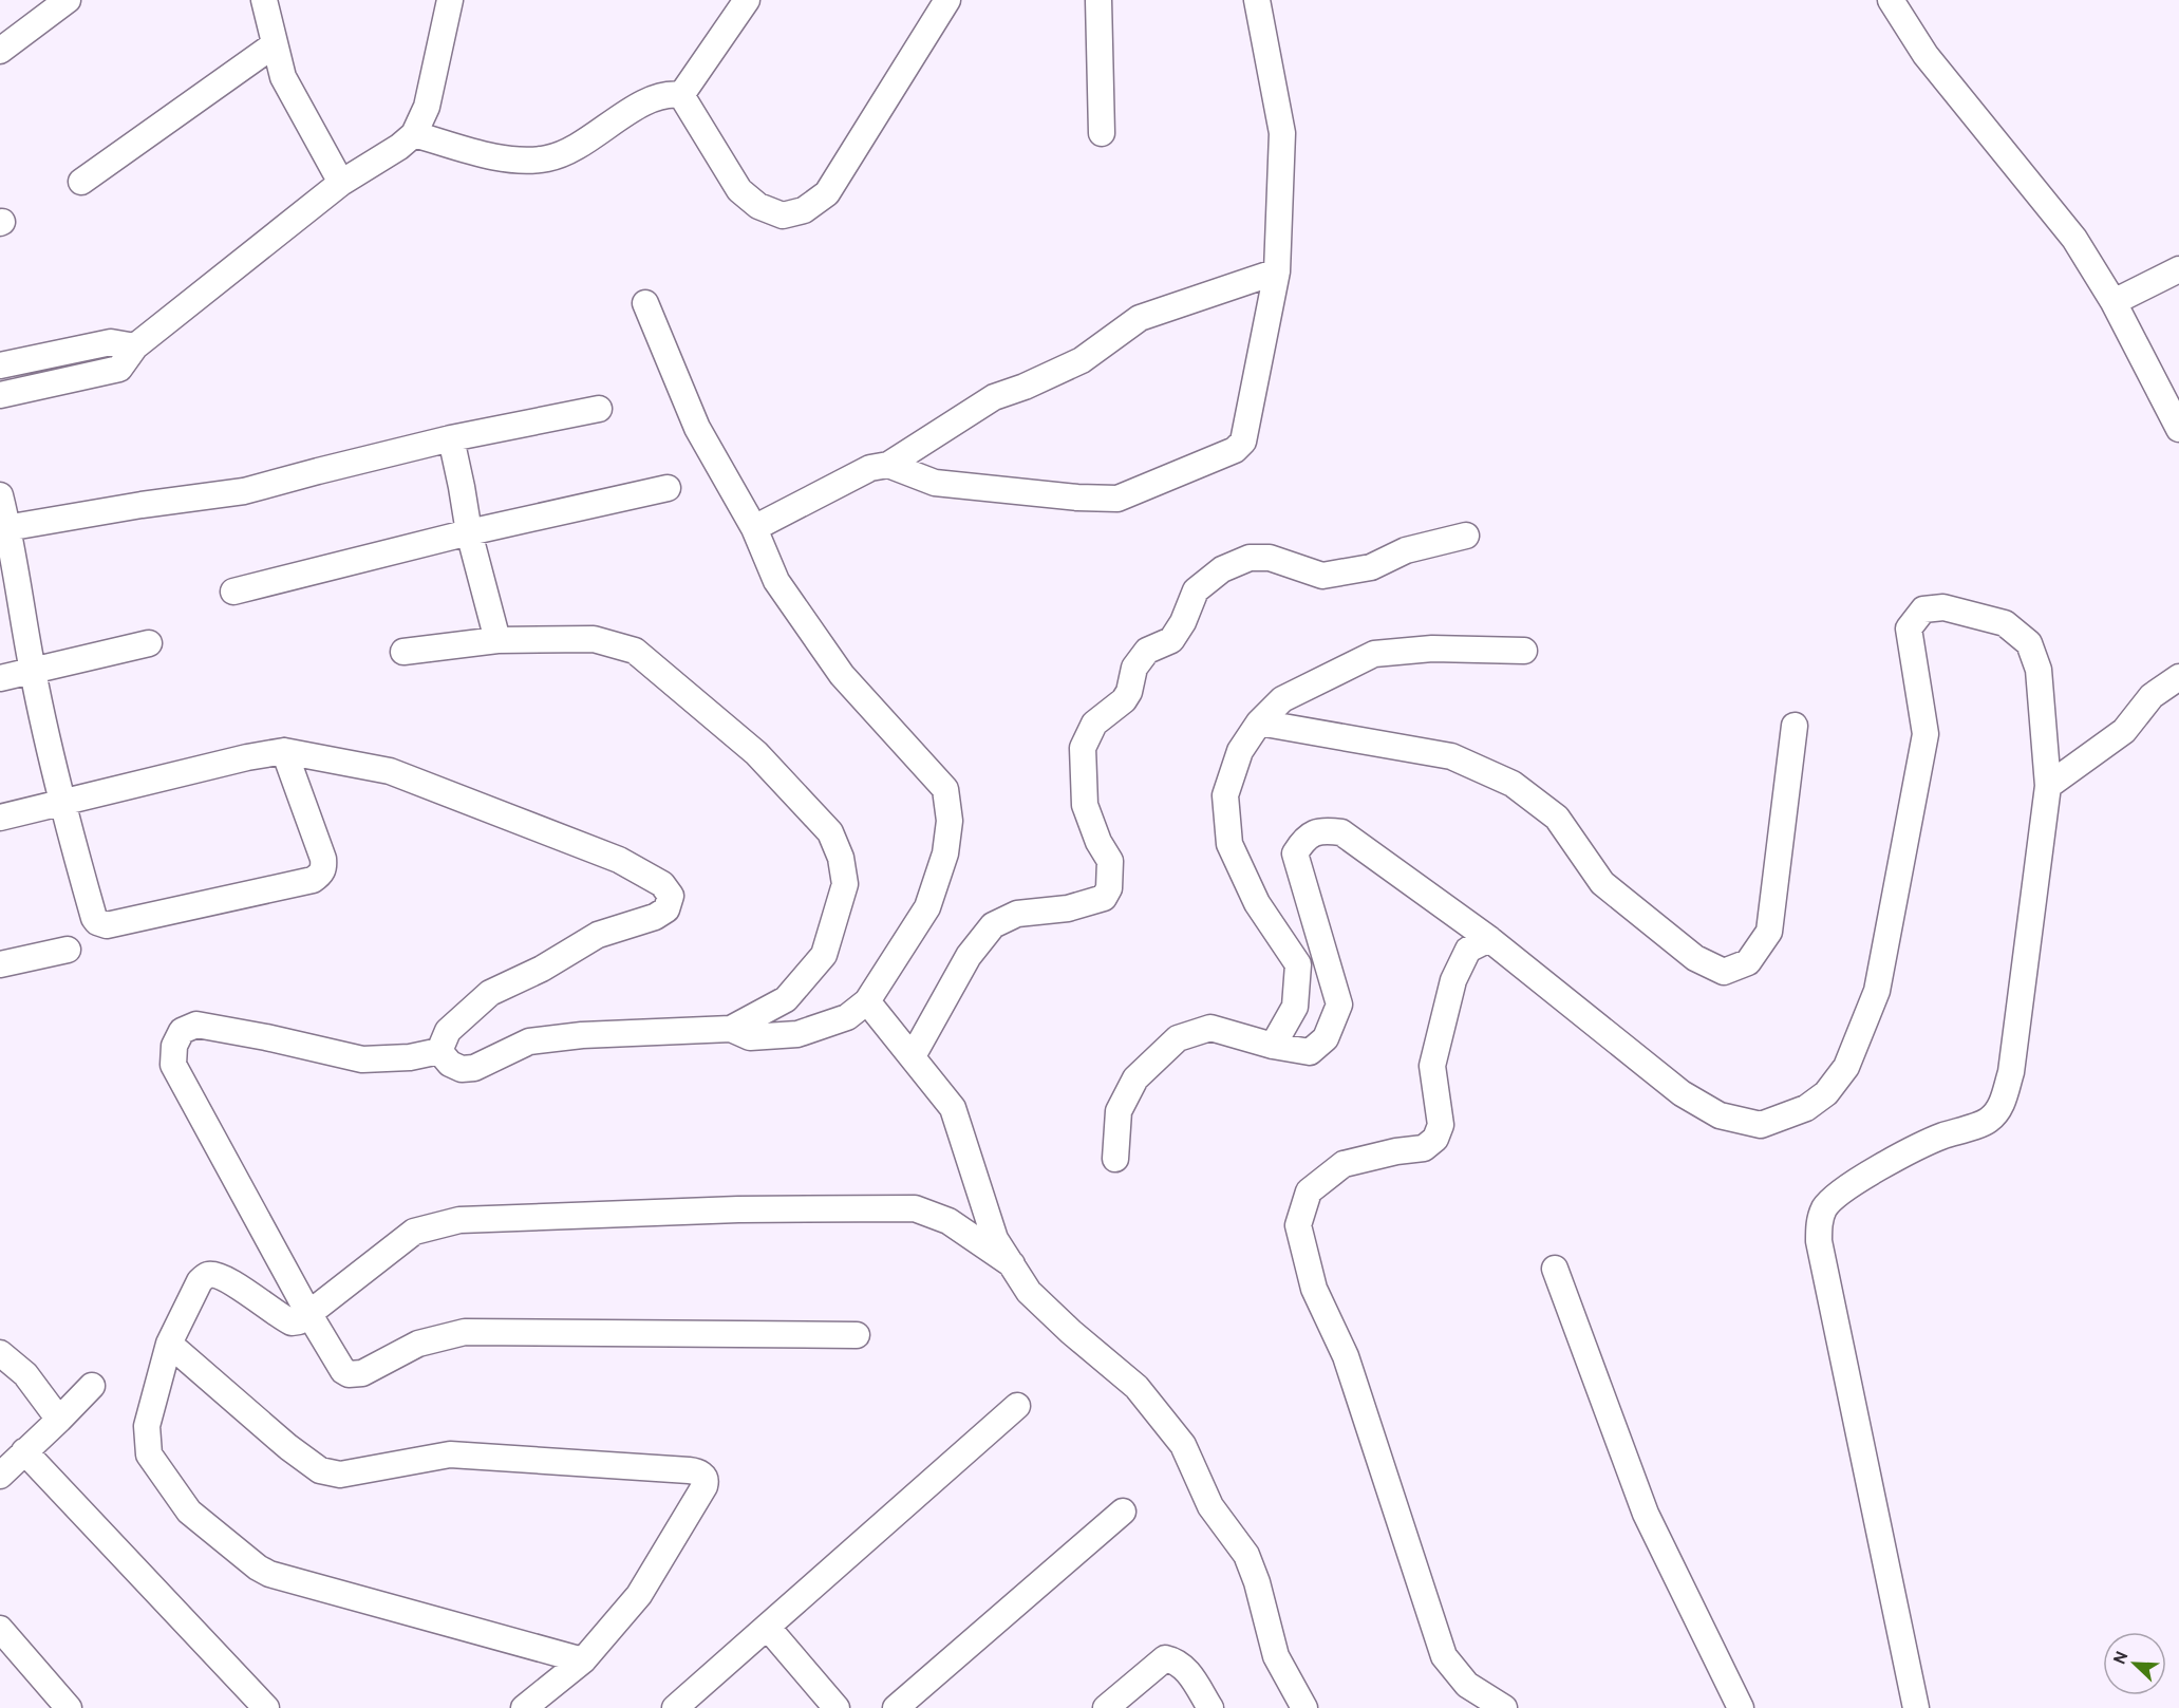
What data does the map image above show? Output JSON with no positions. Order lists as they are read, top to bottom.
{
  "north": "top left"
}
